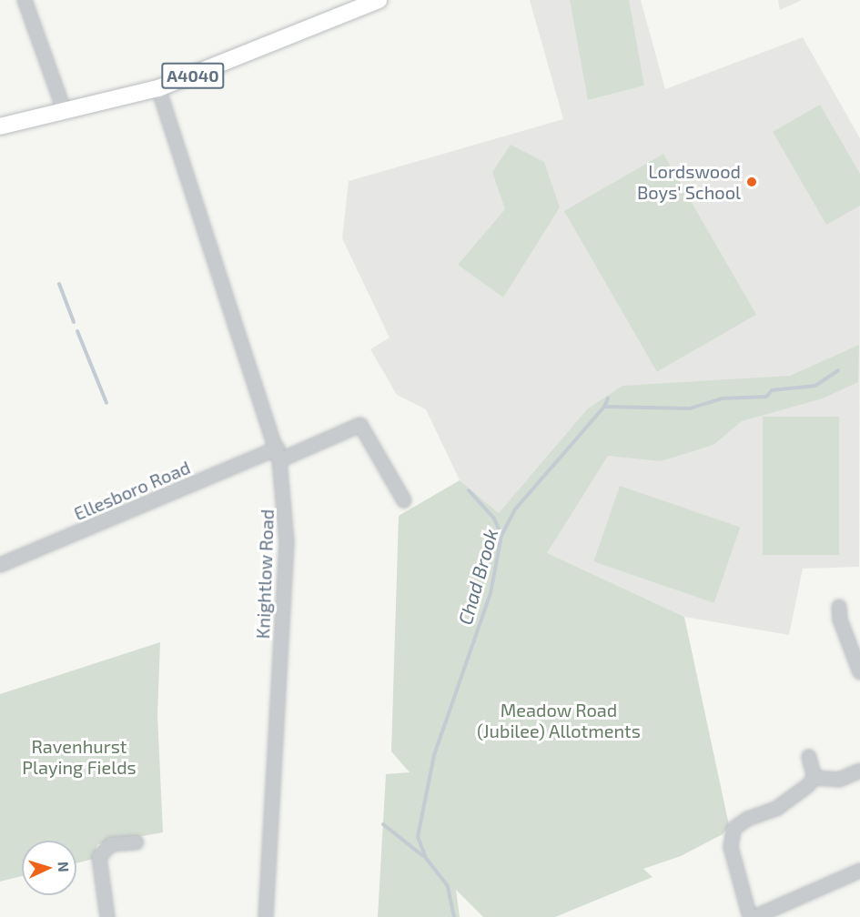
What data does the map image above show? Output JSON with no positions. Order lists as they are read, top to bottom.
{
  "streets": {
    "main road": ["A4040"],
    "street": ["Ellesboro Road", "Knightlow Road"]
  },
  "crossings": [
    ["A4040", "Knightlow Road"],
    ["Ellesboro Road", "Knightlow Road"]
  ],
  "water": ["Chad Brook"],
  "parks": ["Meadow Road (Jubilee) Allotments", "Ravenhurst Playing Fields"],
  "places": ["Lordswood Boys' School"],
  "north": "right"
}
